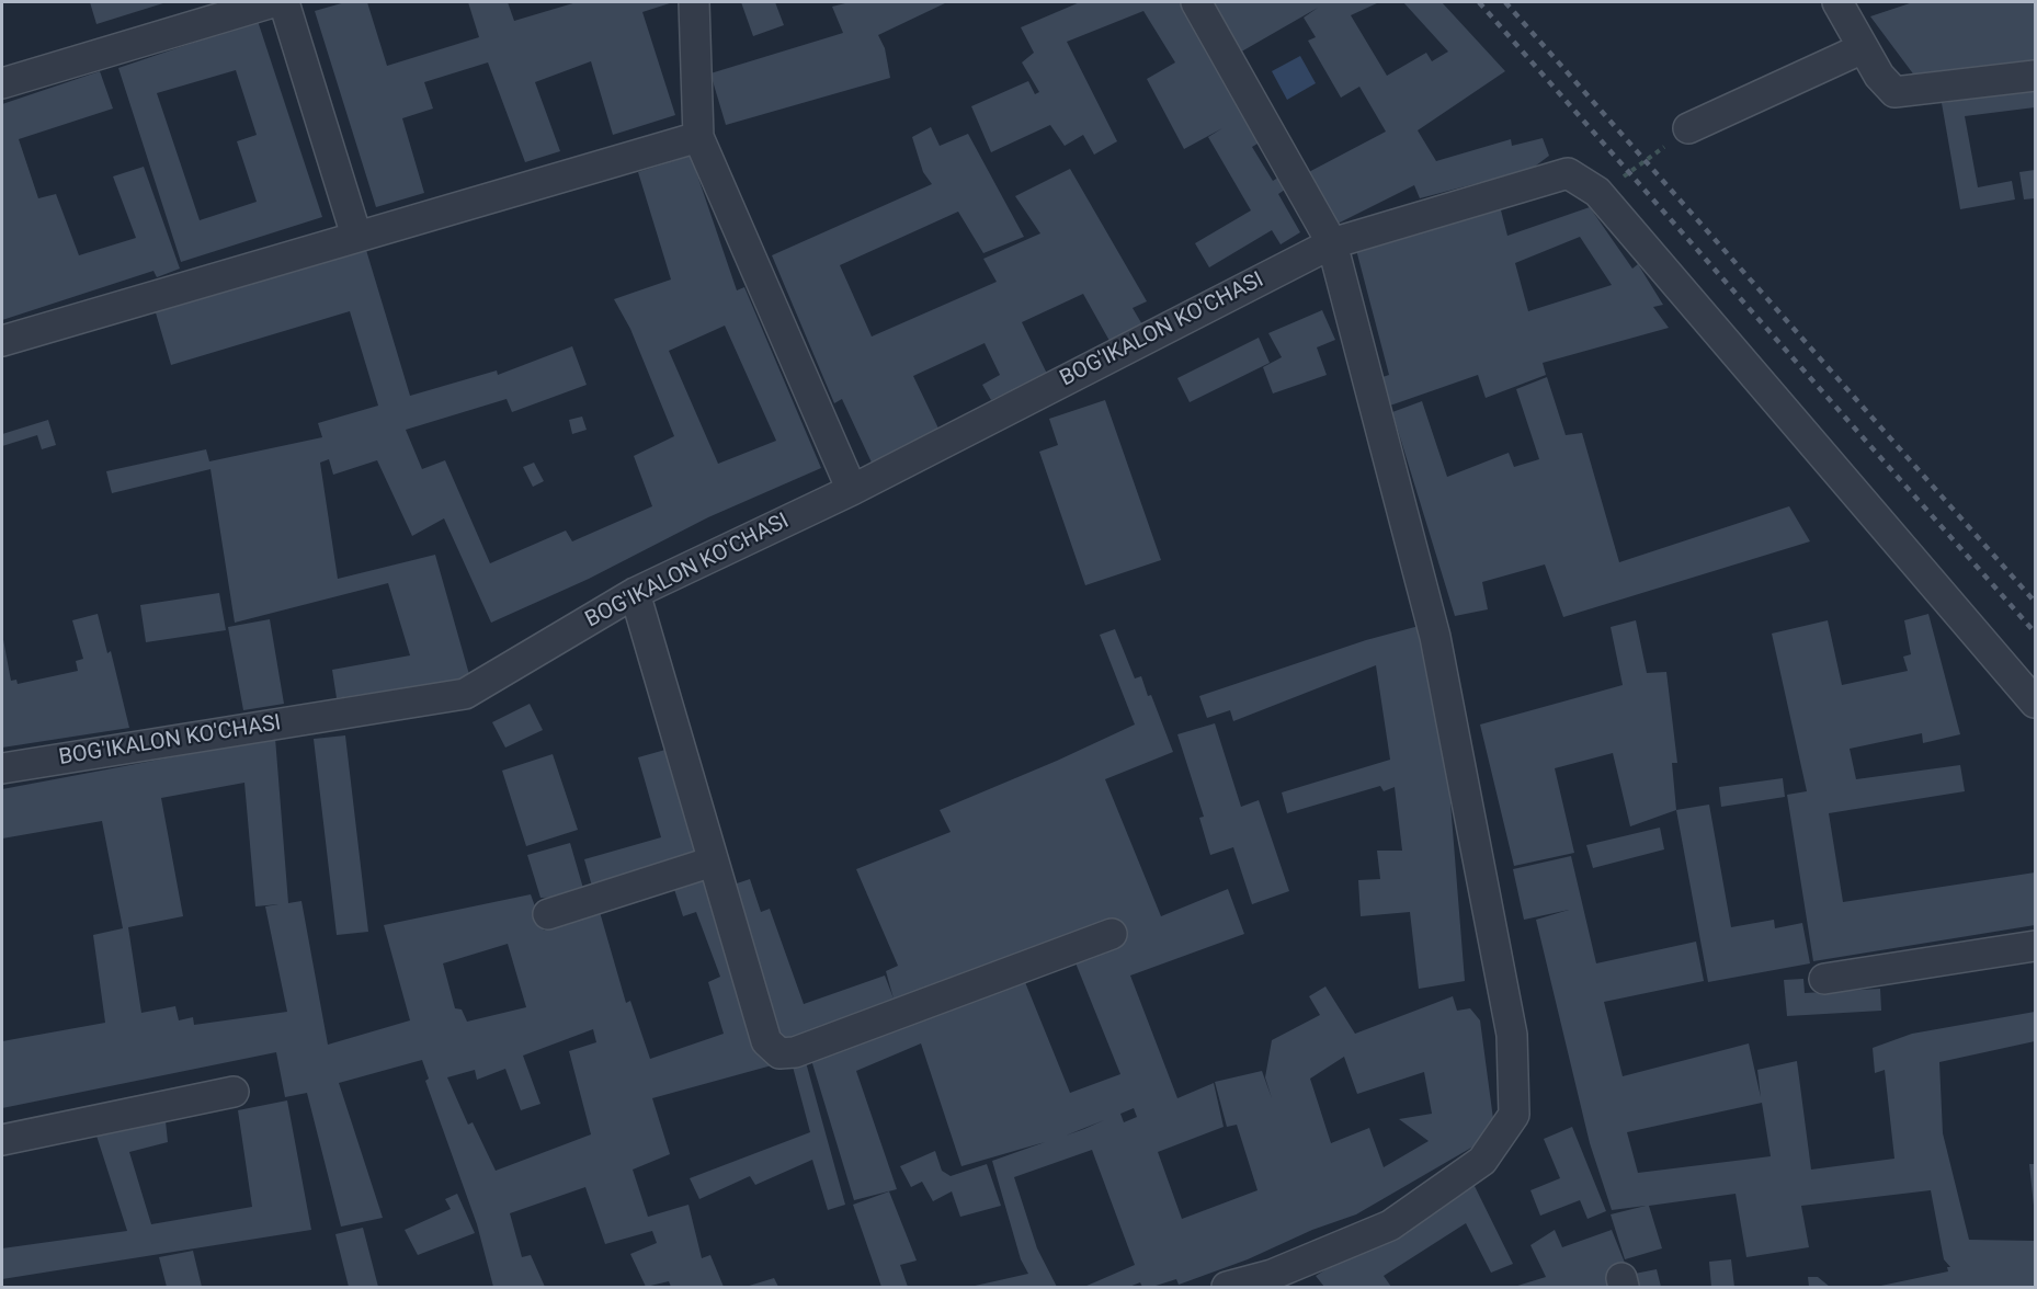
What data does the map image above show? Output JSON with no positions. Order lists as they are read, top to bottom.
{
  "streets": {
    "street": ["BOG'IKALON KO'CHASI"]
  }
}
